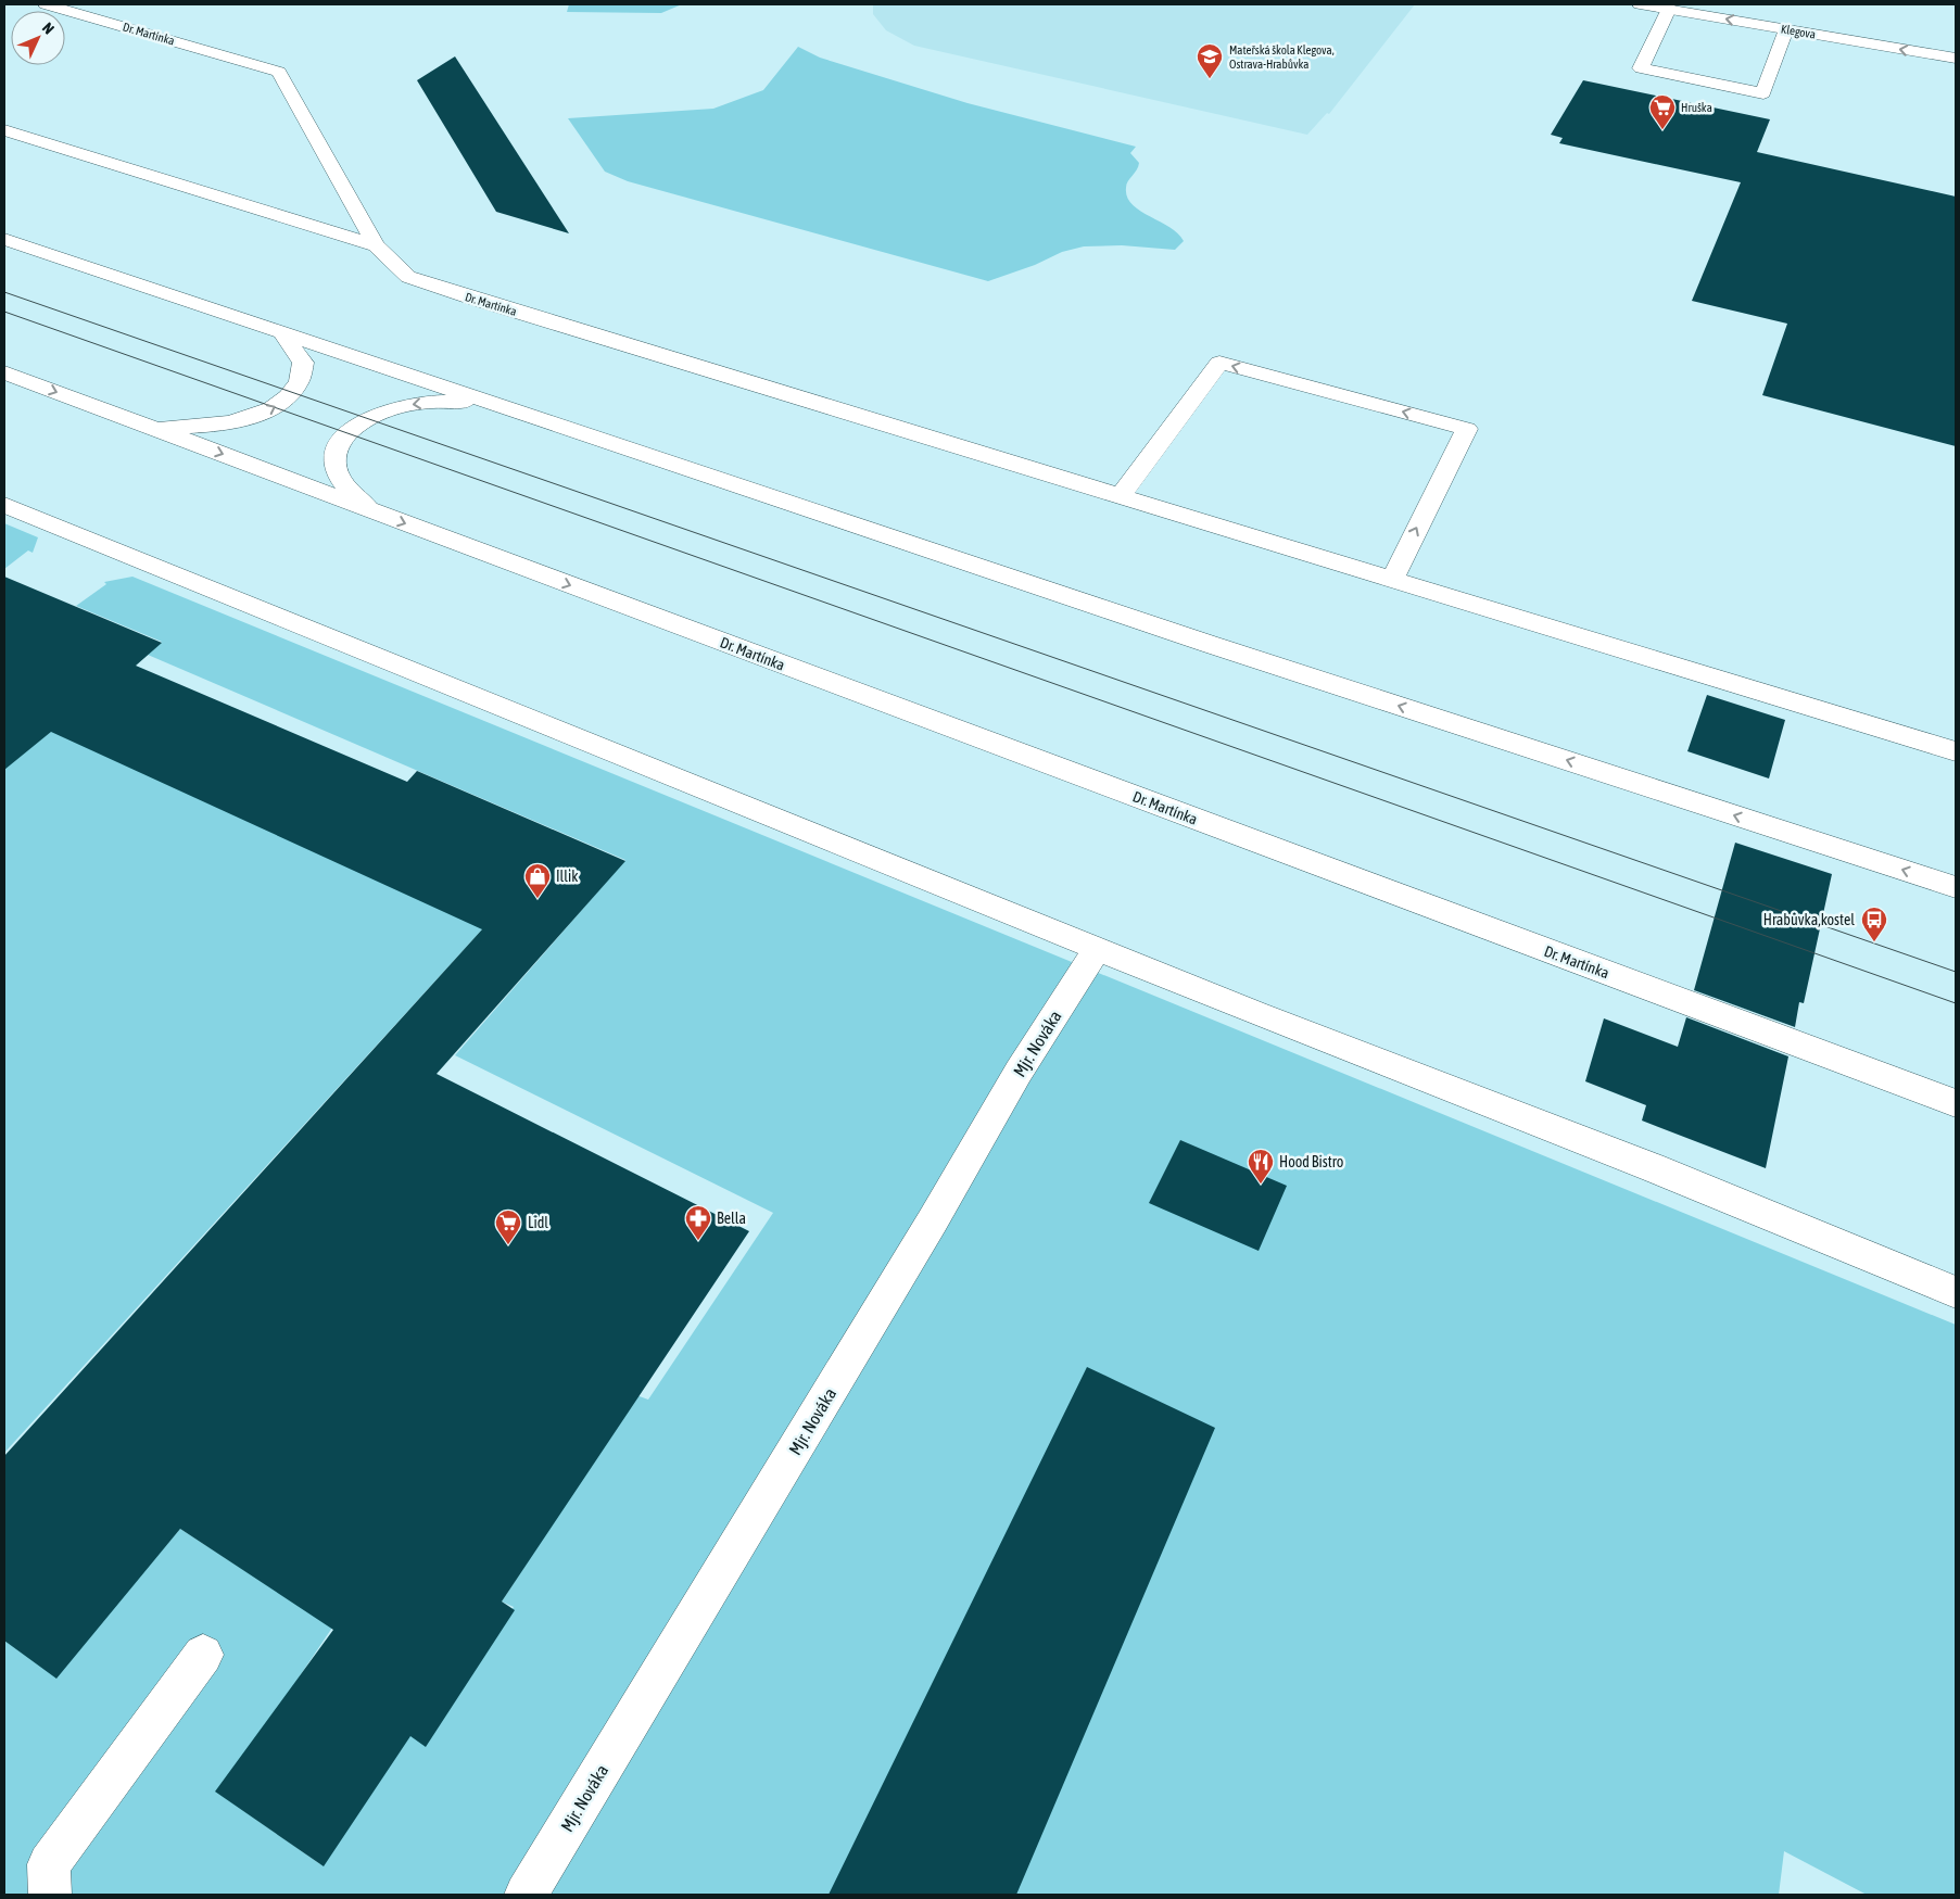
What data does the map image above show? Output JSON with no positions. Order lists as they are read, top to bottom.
{
  "streets": {
    "street": ["Klegova", "Dr. Martínka", "Mjr. Nováka"]
  },
  "one_way": ["Klegova"],
  "places": {
    "school or university": ["Mateřská škola Klegova, Ostrava-Hrabůvka"],
    "supermarket": ["Hruška", "Lidl"],
    "shop": ["Illik"],
    "bus stop": ["Hrabůvka,kostel"],
    "restaurant": ["Hood Bistro"],
    "pharmacy": ["Bella"]
  },
  "north": "top right"
}
